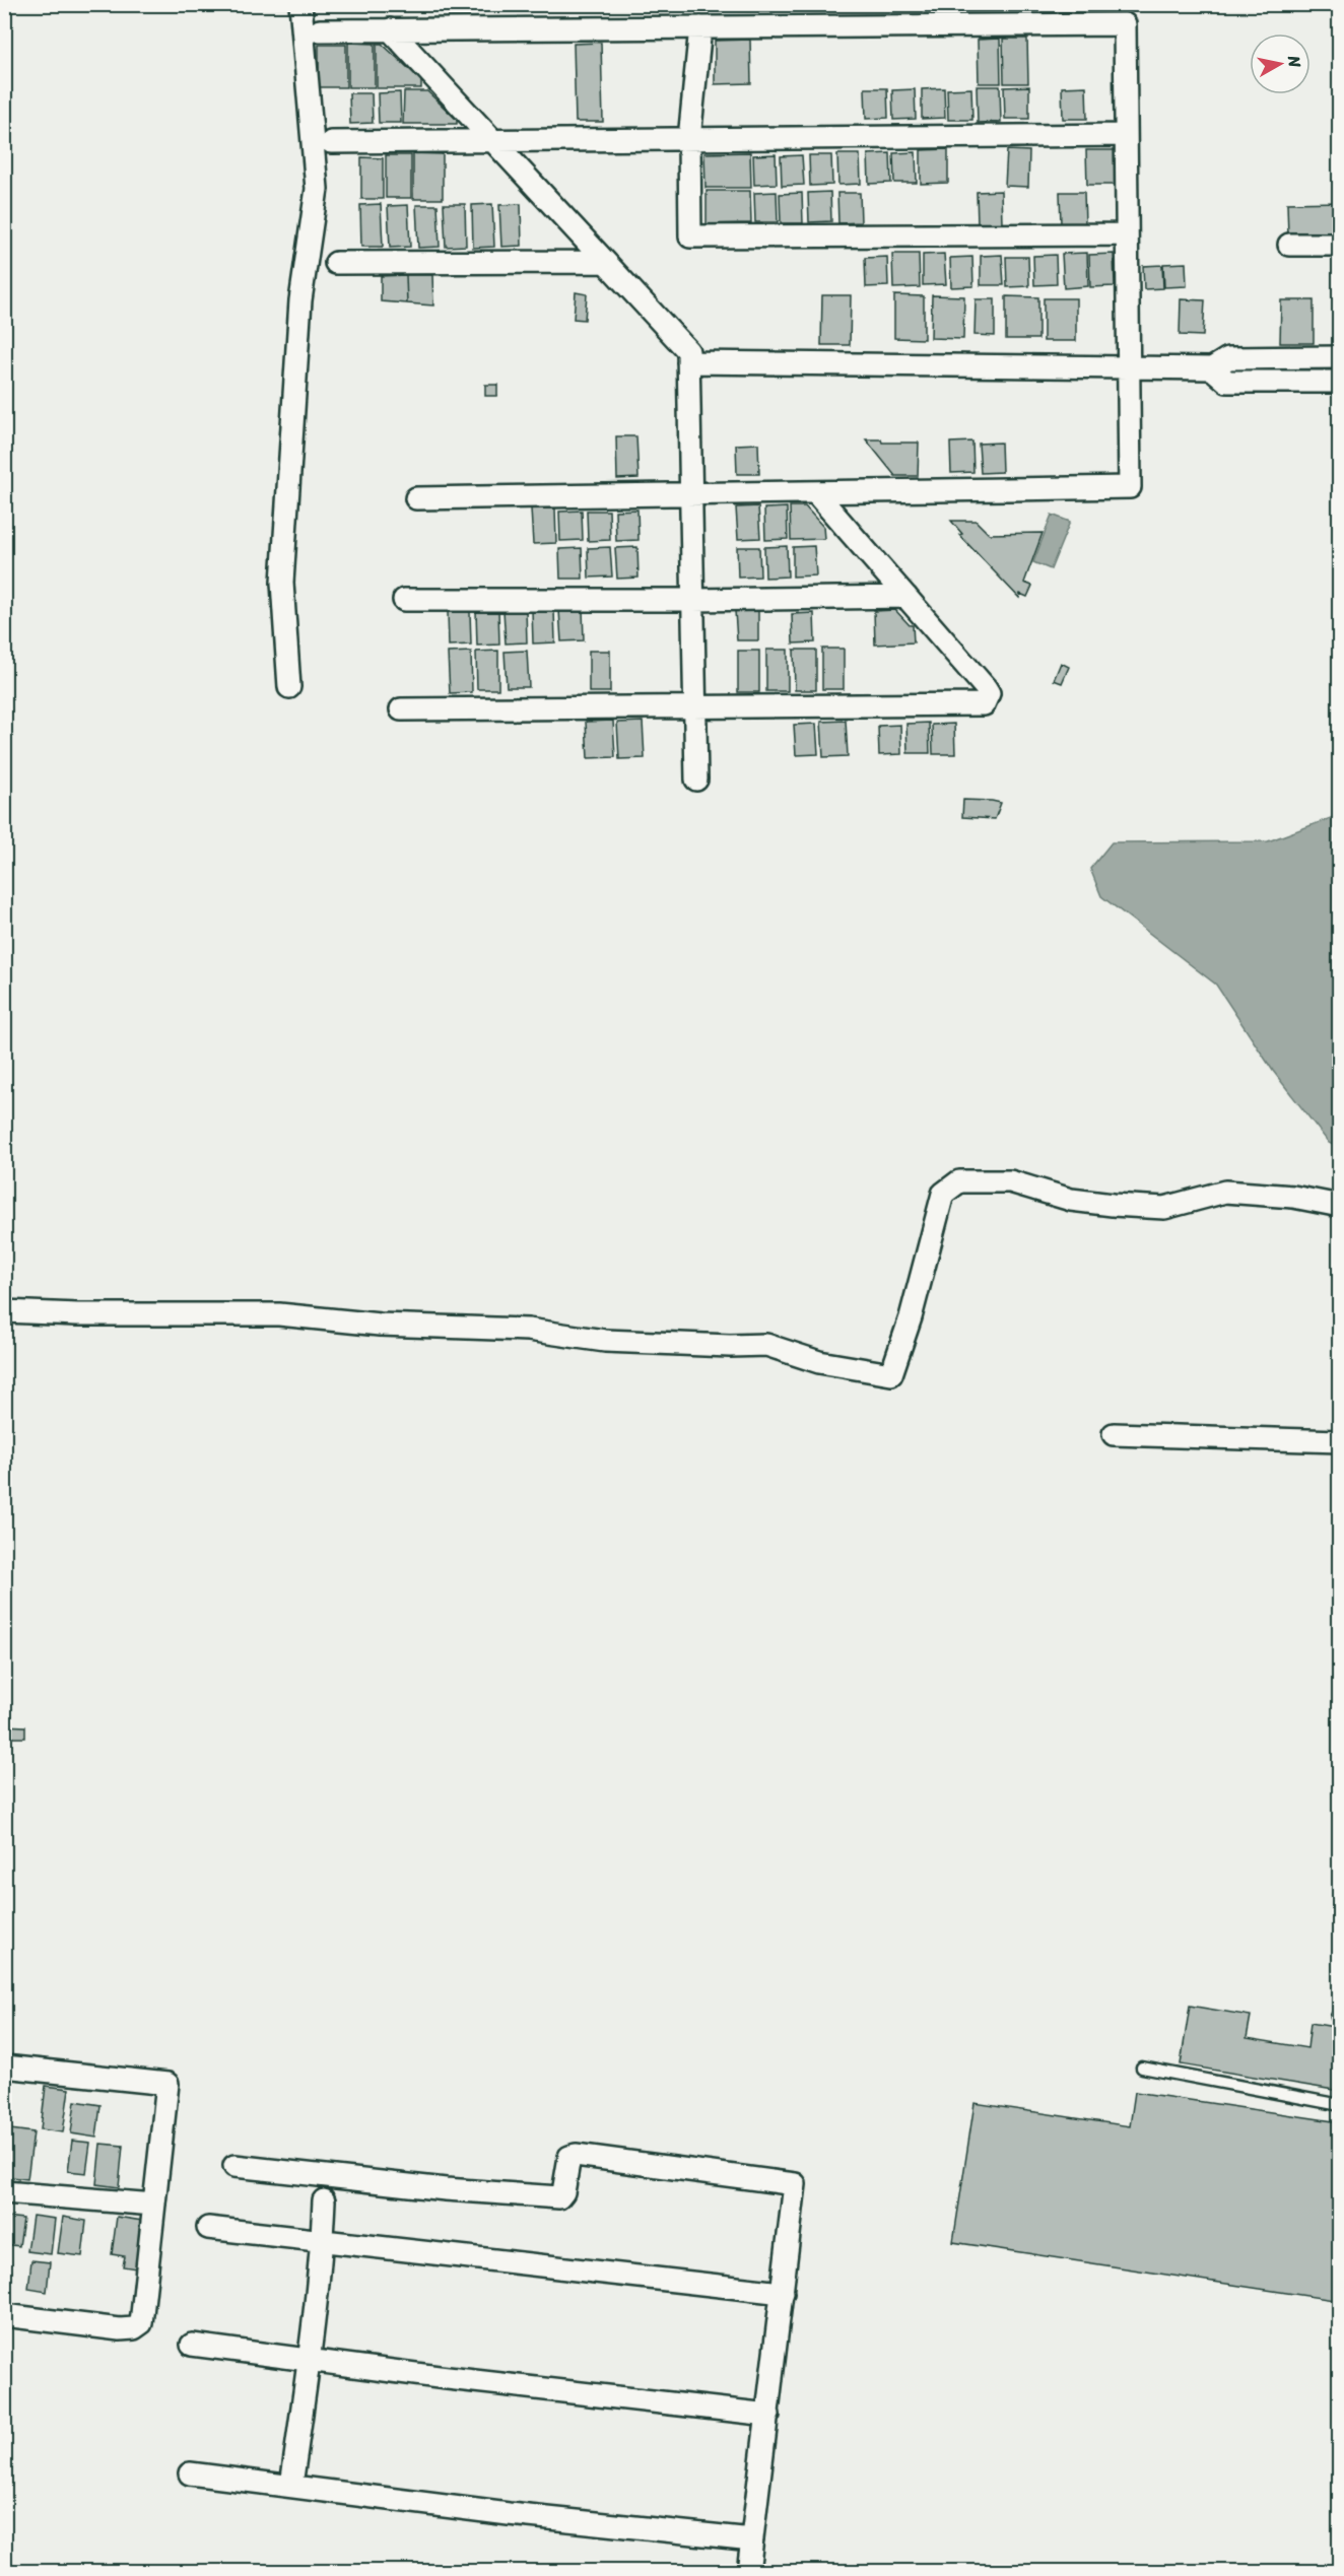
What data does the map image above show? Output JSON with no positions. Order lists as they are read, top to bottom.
{
  "north": "right"
}
